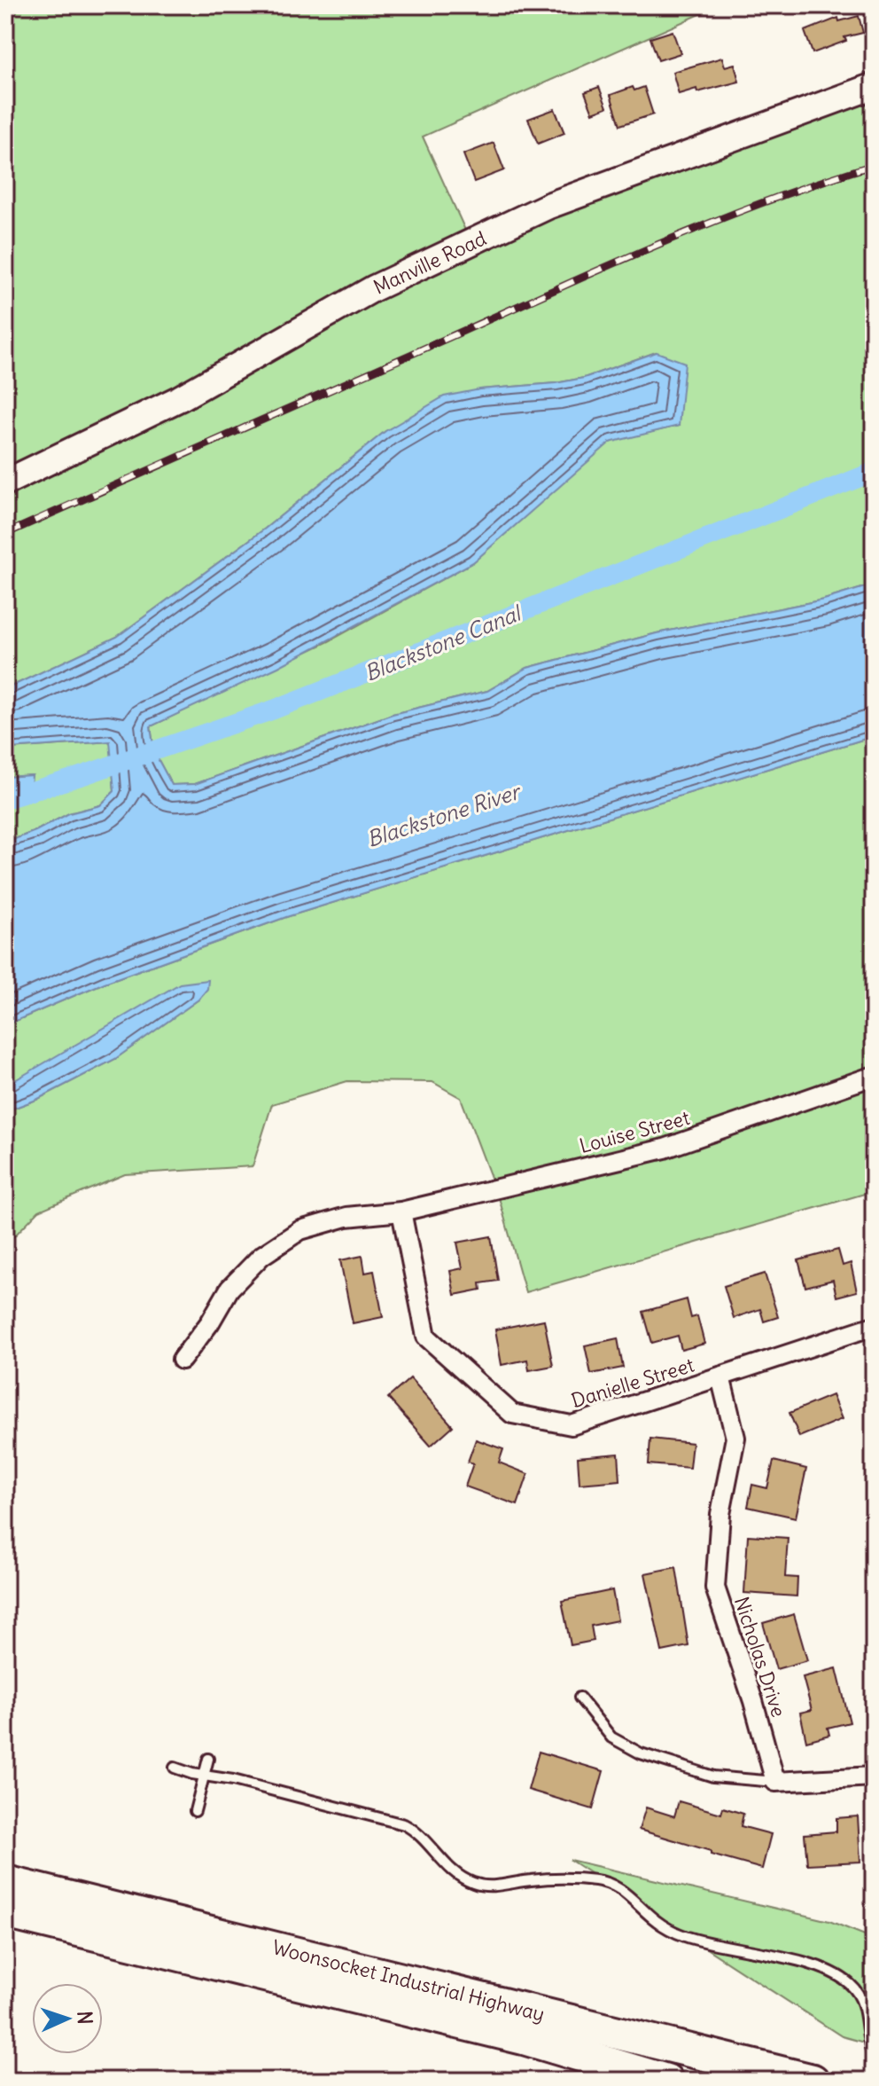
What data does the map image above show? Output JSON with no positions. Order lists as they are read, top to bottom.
{
  "streets": {
    "highway": ["Woonsocket Industrial Highway"],
    "main road": ["Manville Road"],
    "street": ["Louise Street", "Danielle Street", "Nicholas Drive"]
  },
  "crossings": [
    ["Louise Street", "Danielle Street"],
    ["Danielle Street", "Nicholas Drive"]
  ],
  "water": ["Blackstone Canal", "Blackstone River"],
  "north": "right"
}
